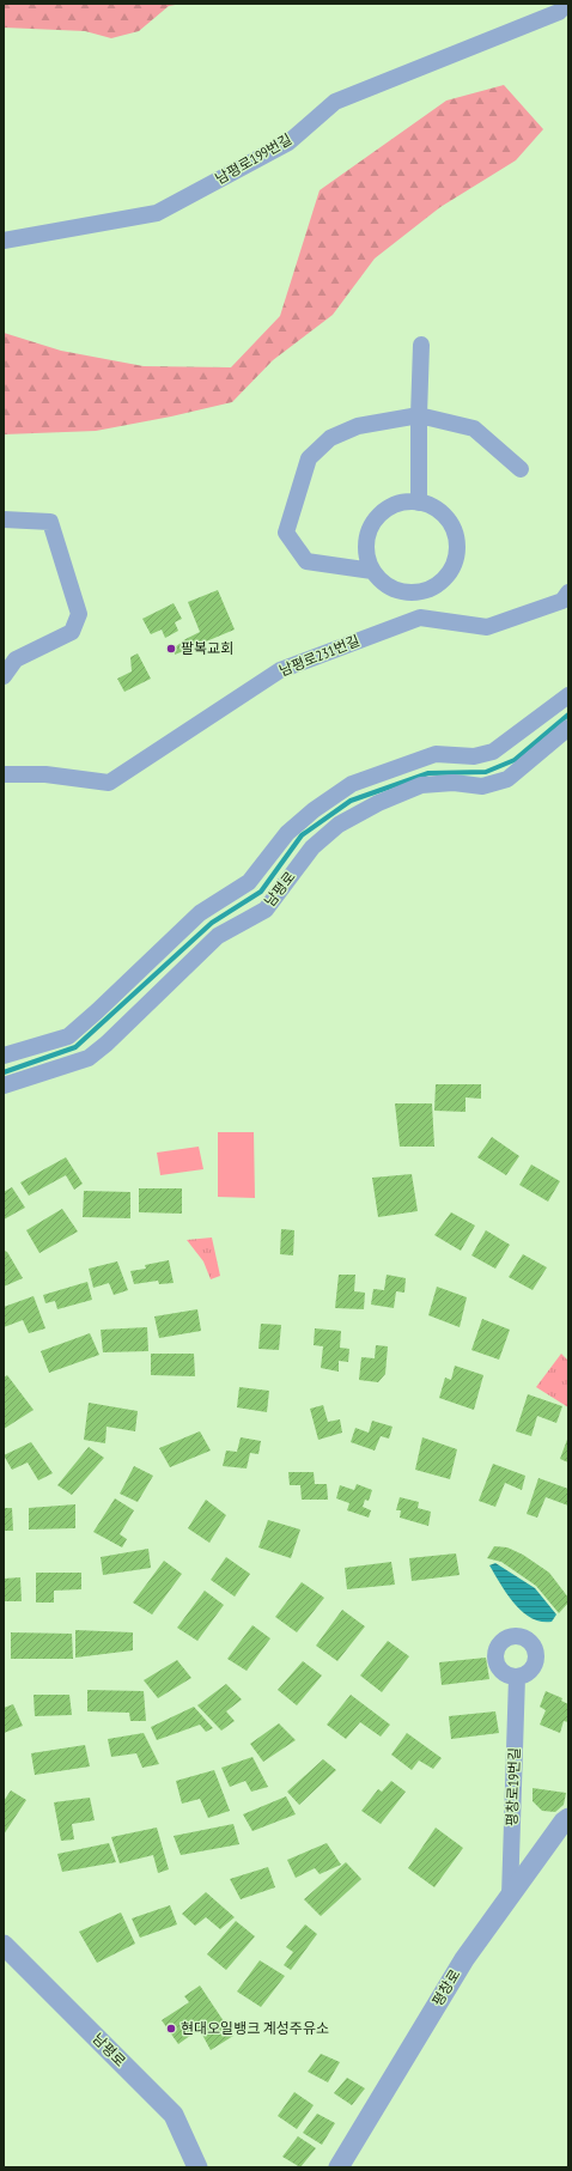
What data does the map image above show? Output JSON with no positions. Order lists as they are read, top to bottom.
{
  "streets": {
    "street": [
      "남평로199번길",
      "남평로231번길",
      "남평로",
      "평창로19번길",
      "평창로"
    ]
  },
  "crossings": [
    ["평창로19번길", "평창로"]
  ],
  "places": ["팔복교회", "현대오일뱅크 계성주유소"]
}
